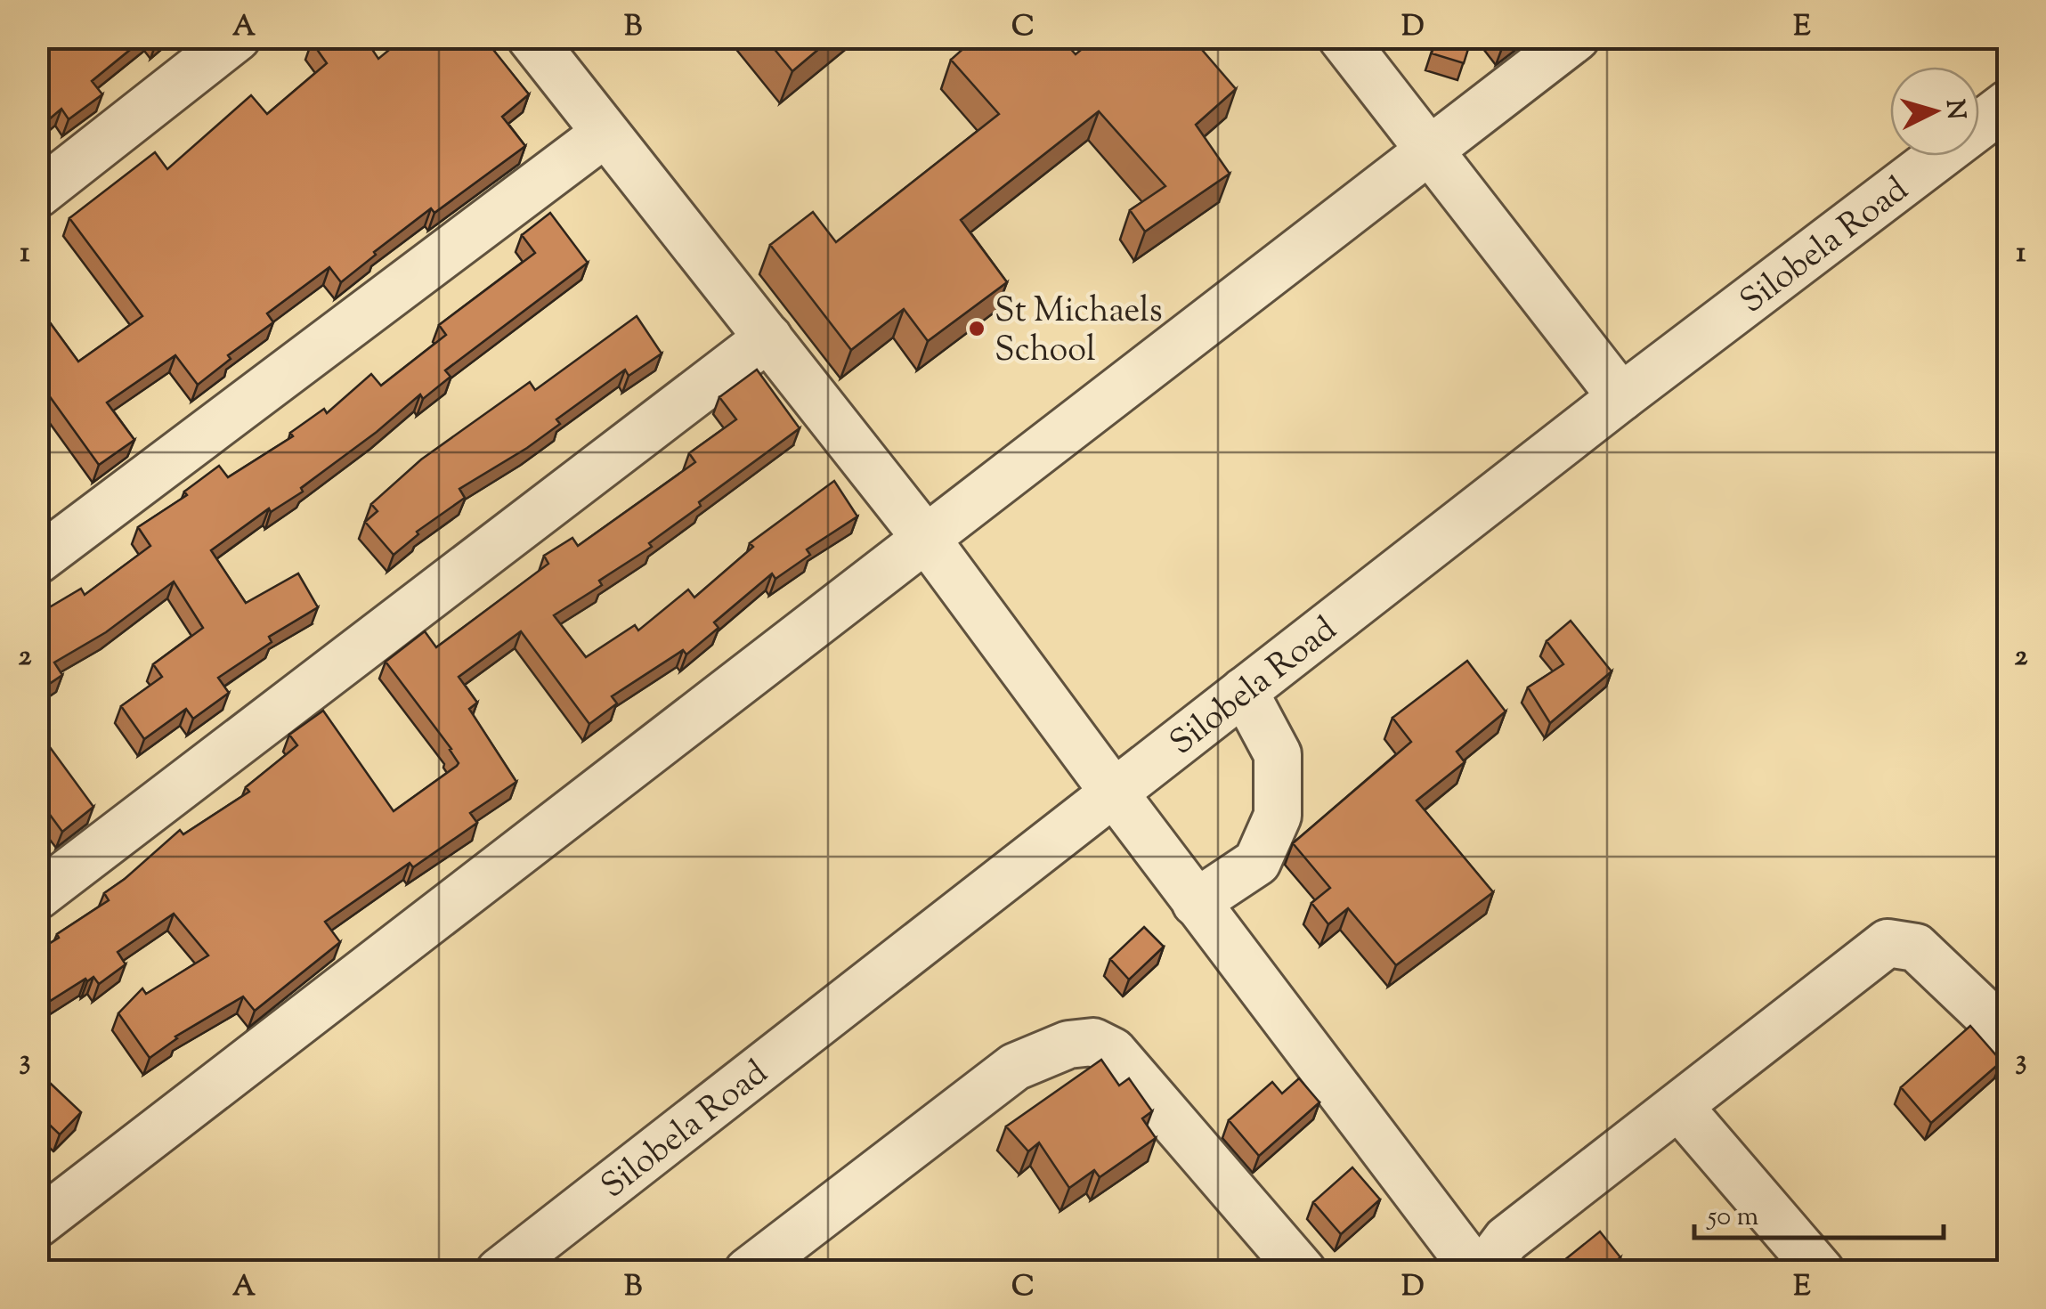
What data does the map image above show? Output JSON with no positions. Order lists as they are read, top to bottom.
{
  "streets": {
    "street": ["Silobela Road"]
  },
  "places": ["St Michaels School"],
  "scale_bar": "50 m",
  "north": "right",
  "grid": {
    "columns": [
      "A",
      "B",
      "C",
      "D",
      "E"
    ],
    "rows": ["1", "2", "3"]
  }
}
